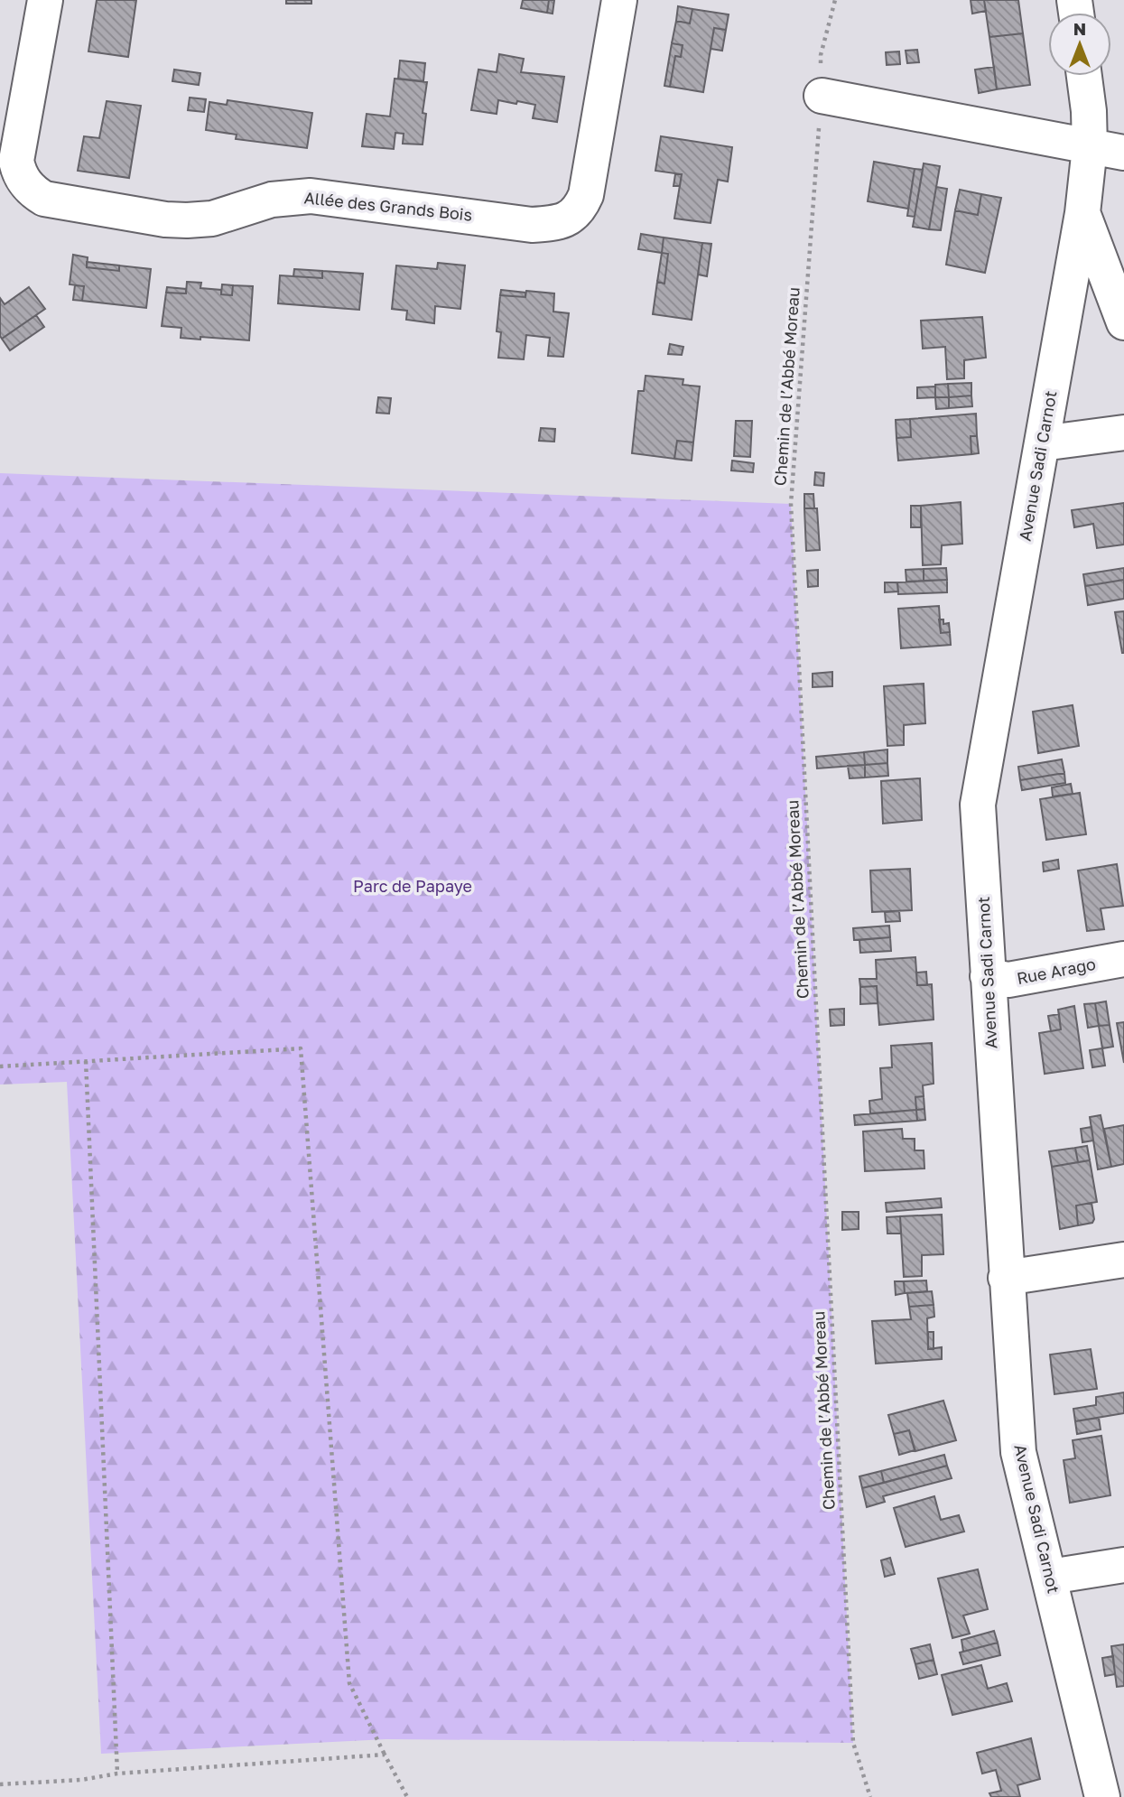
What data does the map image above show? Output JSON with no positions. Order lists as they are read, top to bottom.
{
  "streets": {
    "street": ["Allée des Grands Bois", "Avenue Sadi Carnot", "Rue Arago"],
    "path": ["Chemin de l’Abbé Moreau"]
  },
  "crossings": [
    ["Avenue Sadi Carnot", "Rue Arago"]
  ],
  "parks": ["Parc de Papaye"],
  "north": "top"
}
